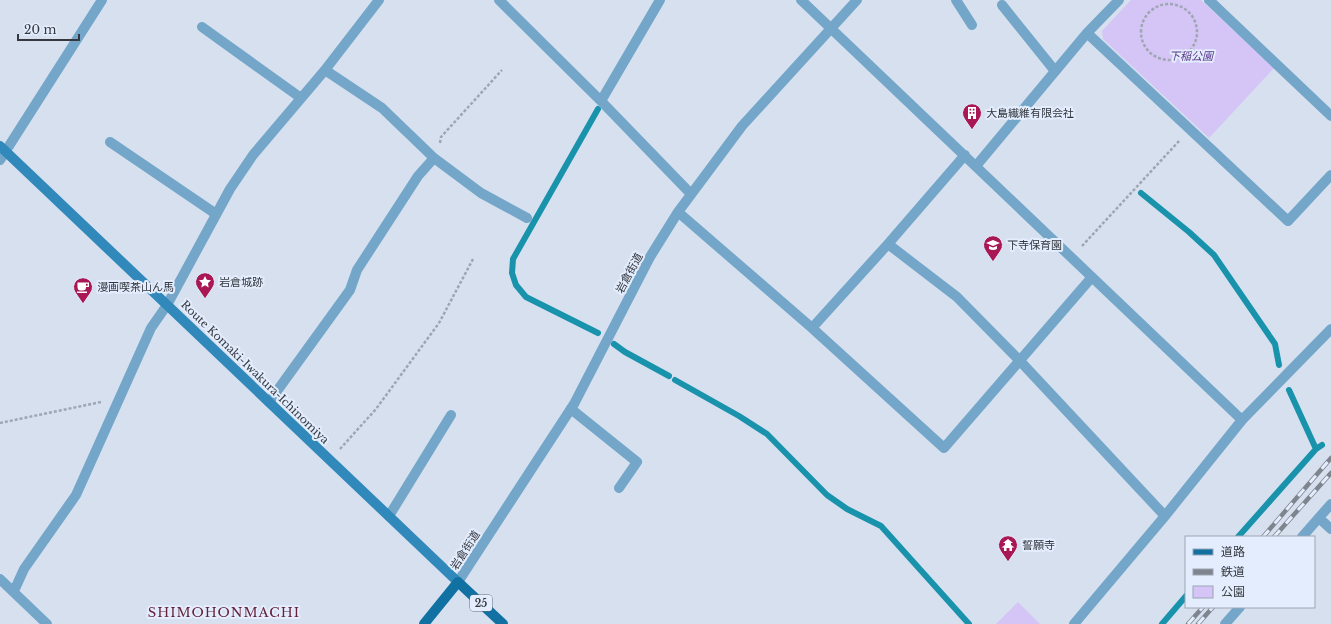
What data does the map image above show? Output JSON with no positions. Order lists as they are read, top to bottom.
{
  "streets": {
    "main road": ["Route Komaki-Iwakura-Ichinomiya", "25"],
    "street": ["岩倉街道"]
  },
  "crossings": [
    ["岩倉街道", "Route Komaki-Iwakura-Ichinomiya"],
    ["岩倉街道", "25"],
    ["Route Komaki-Iwakura-Ichinomiya", "25"]
  ],
  "districts": ["SHIMOHONMACHI"],
  "parks": ["下稲公園"],
  "places": {
    "building": ["大島繊維有限会社"],
    "school or university": ["下寺保育園"],
    "place": ["岩倉城跡"],
    "cafe": ["漫画喫茶山ん馬"],
    "temple": ["誓願寺"]
  },
  "legend": ["道路", "鉄道", "公園"],
  "scale_bar": "20 m"
}
